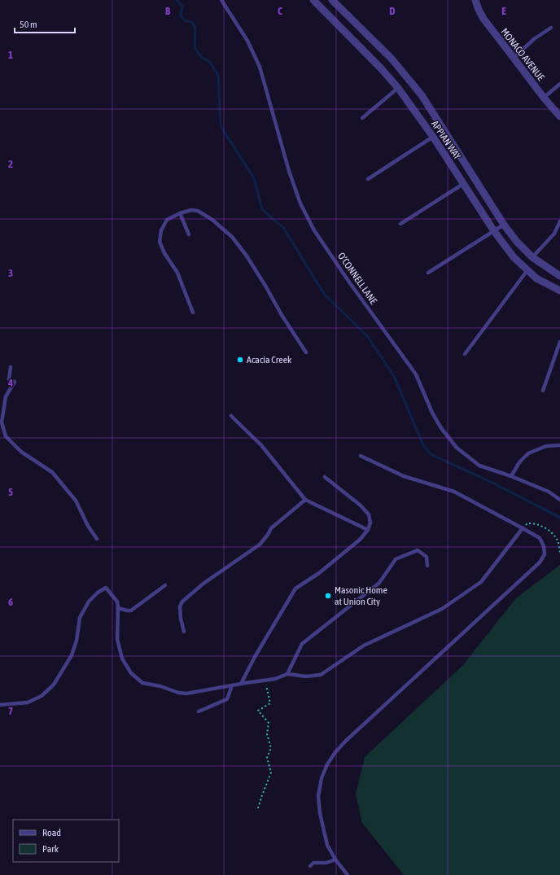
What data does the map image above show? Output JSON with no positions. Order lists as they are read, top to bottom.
{
  "streets": {
    "street": ["MONACO AVENUE", "APPIAN WAY"],
    "lane": ["O’CONNELL LANE"]
  },
  "places": ["Acacia Creek", "Masonic Home at Union City"],
  "legend": ["Road", "Park"],
  "scale_bar": "50 m",
  "grid": {
    "columns": [
      "B",
      "C",
      "D",
      "E"
    ],
    "rows": [
      "1",
      "2",
      "3",
      "4",
      "5",
      "6",
      "7"
    ]
  }
}
